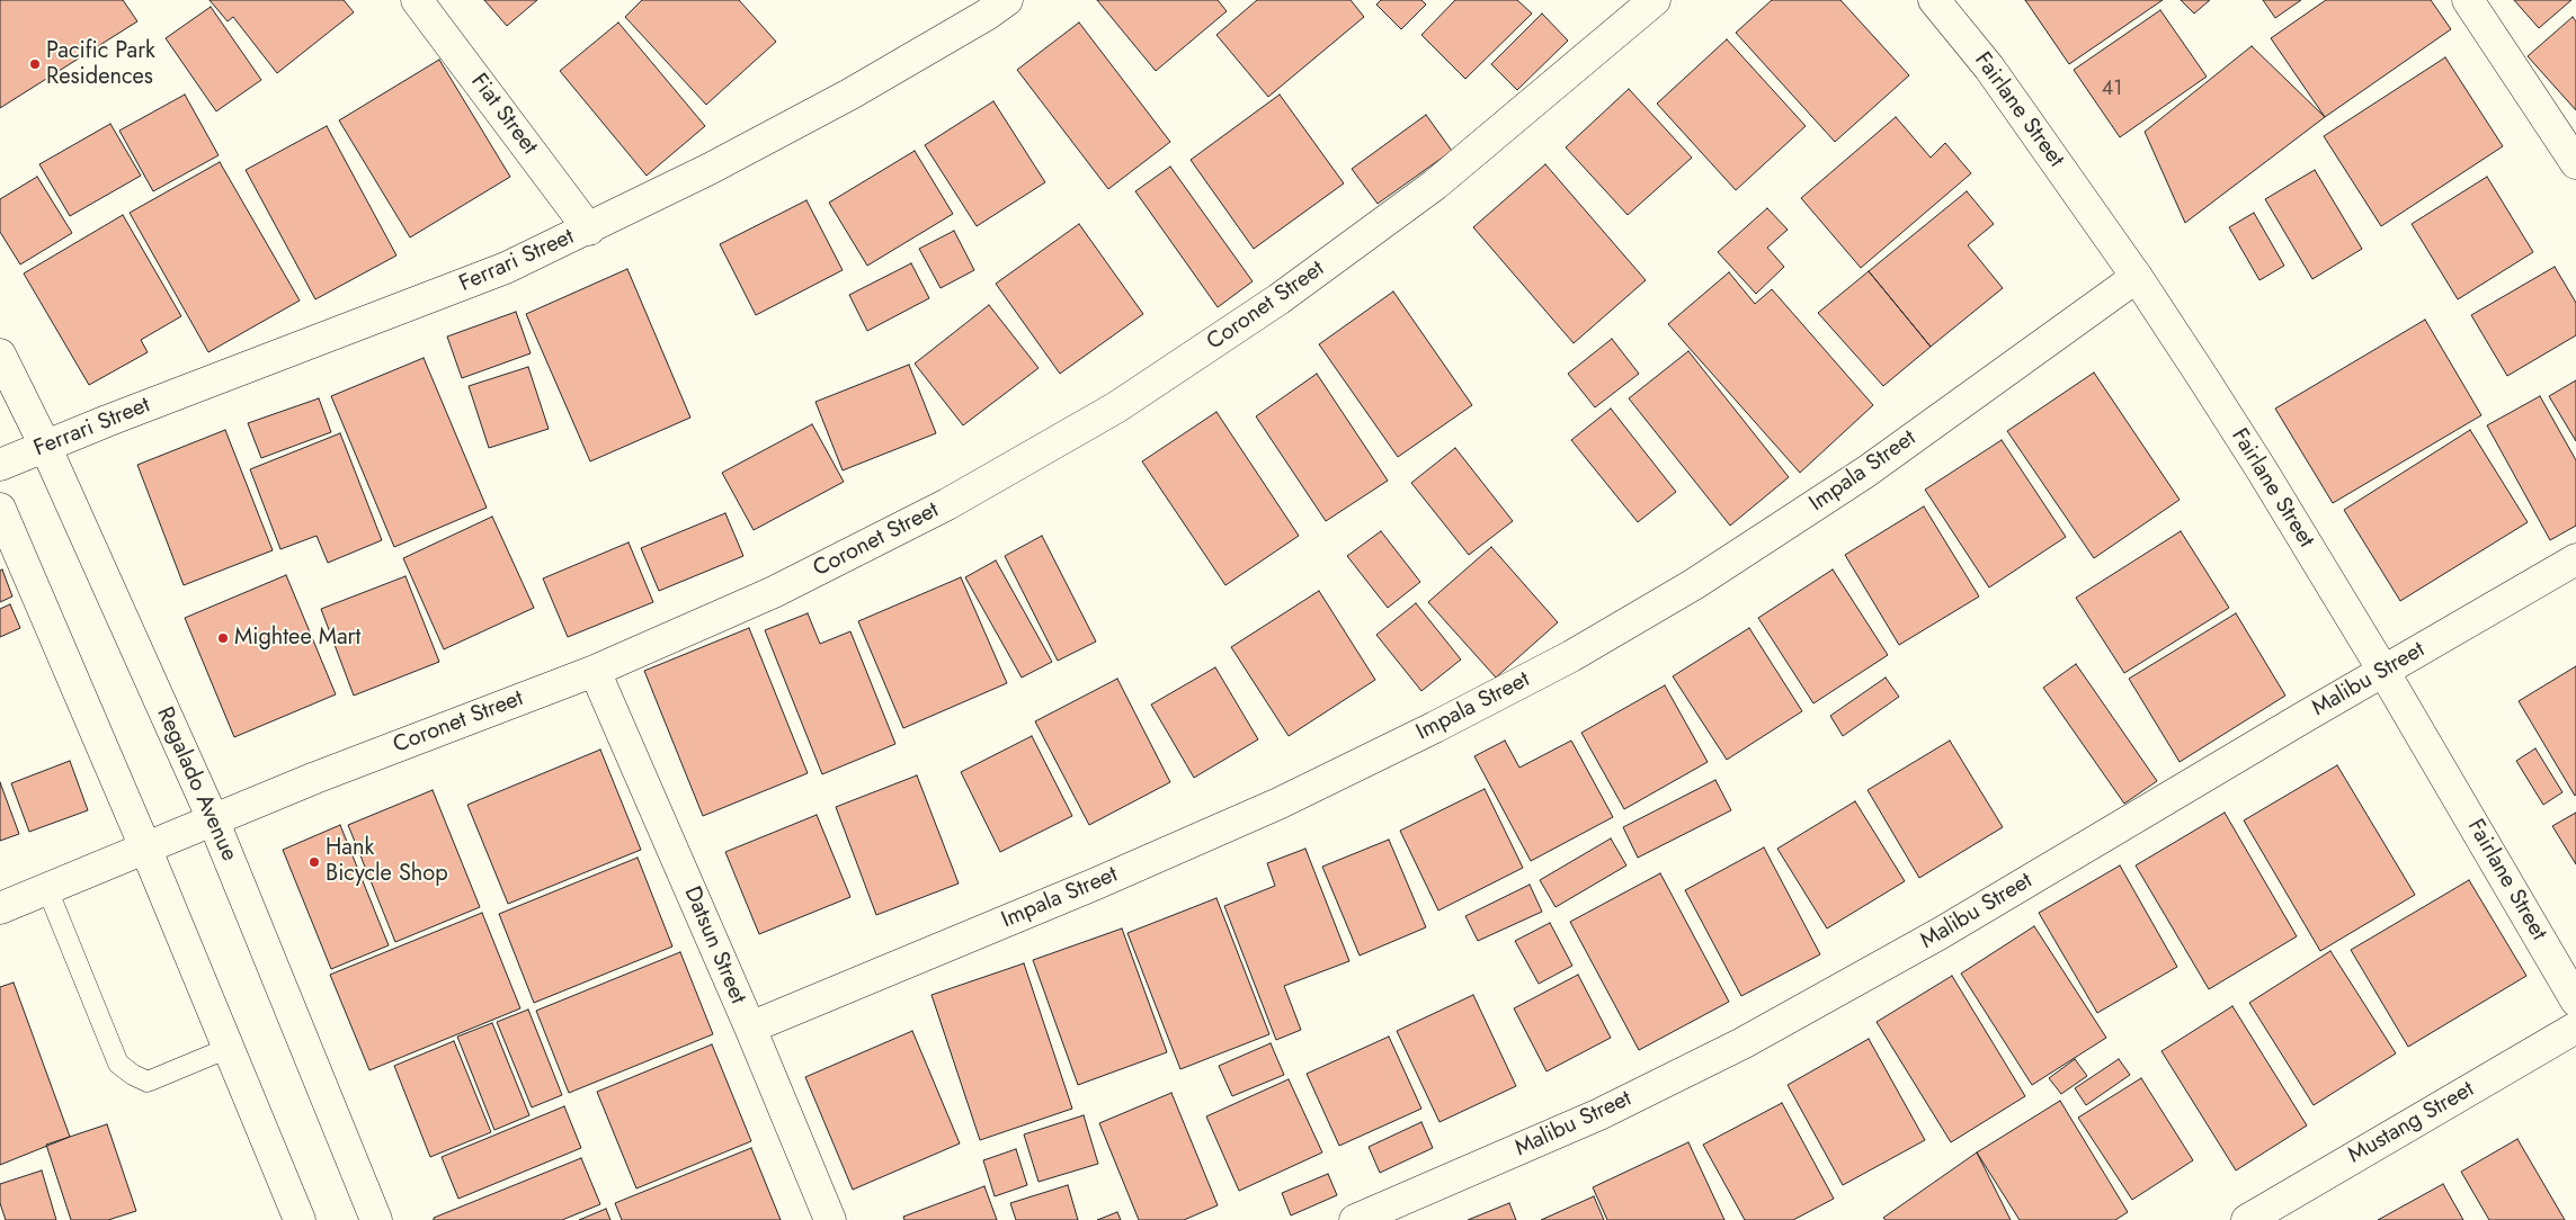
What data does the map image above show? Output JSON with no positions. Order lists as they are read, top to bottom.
{
  "streets": {
    "street": [
      "Fairlane Street",
      "Fiat Street",
      "Ferrari Street",
      "Coronet Street",
      "Impala Street",
      "Malibu Street",
      "Regalado Avenue",
      "Datsun Street",
      "Mustang Street"
    ]
  },
  "crossings": [
    ["Fairlane Street", "Impala Street"],
    ["Fairlane Street", "Malibu Street"],
    ["Fiat Street", "Ferrari Street"],
    ["Ferrari Street", "Regalado Avenue"],
    ["Coronet Street", "Regalado Avenue"],
    ["Coronet Street", "Datsun Street"],
    ["Impala Street", "Datsun Street"]
  ],
  "places": ["Pacific Park Residences", "Mightee Mart", "Hank Bicycle Shop"],
  "house_numbers": ["41"]
}
